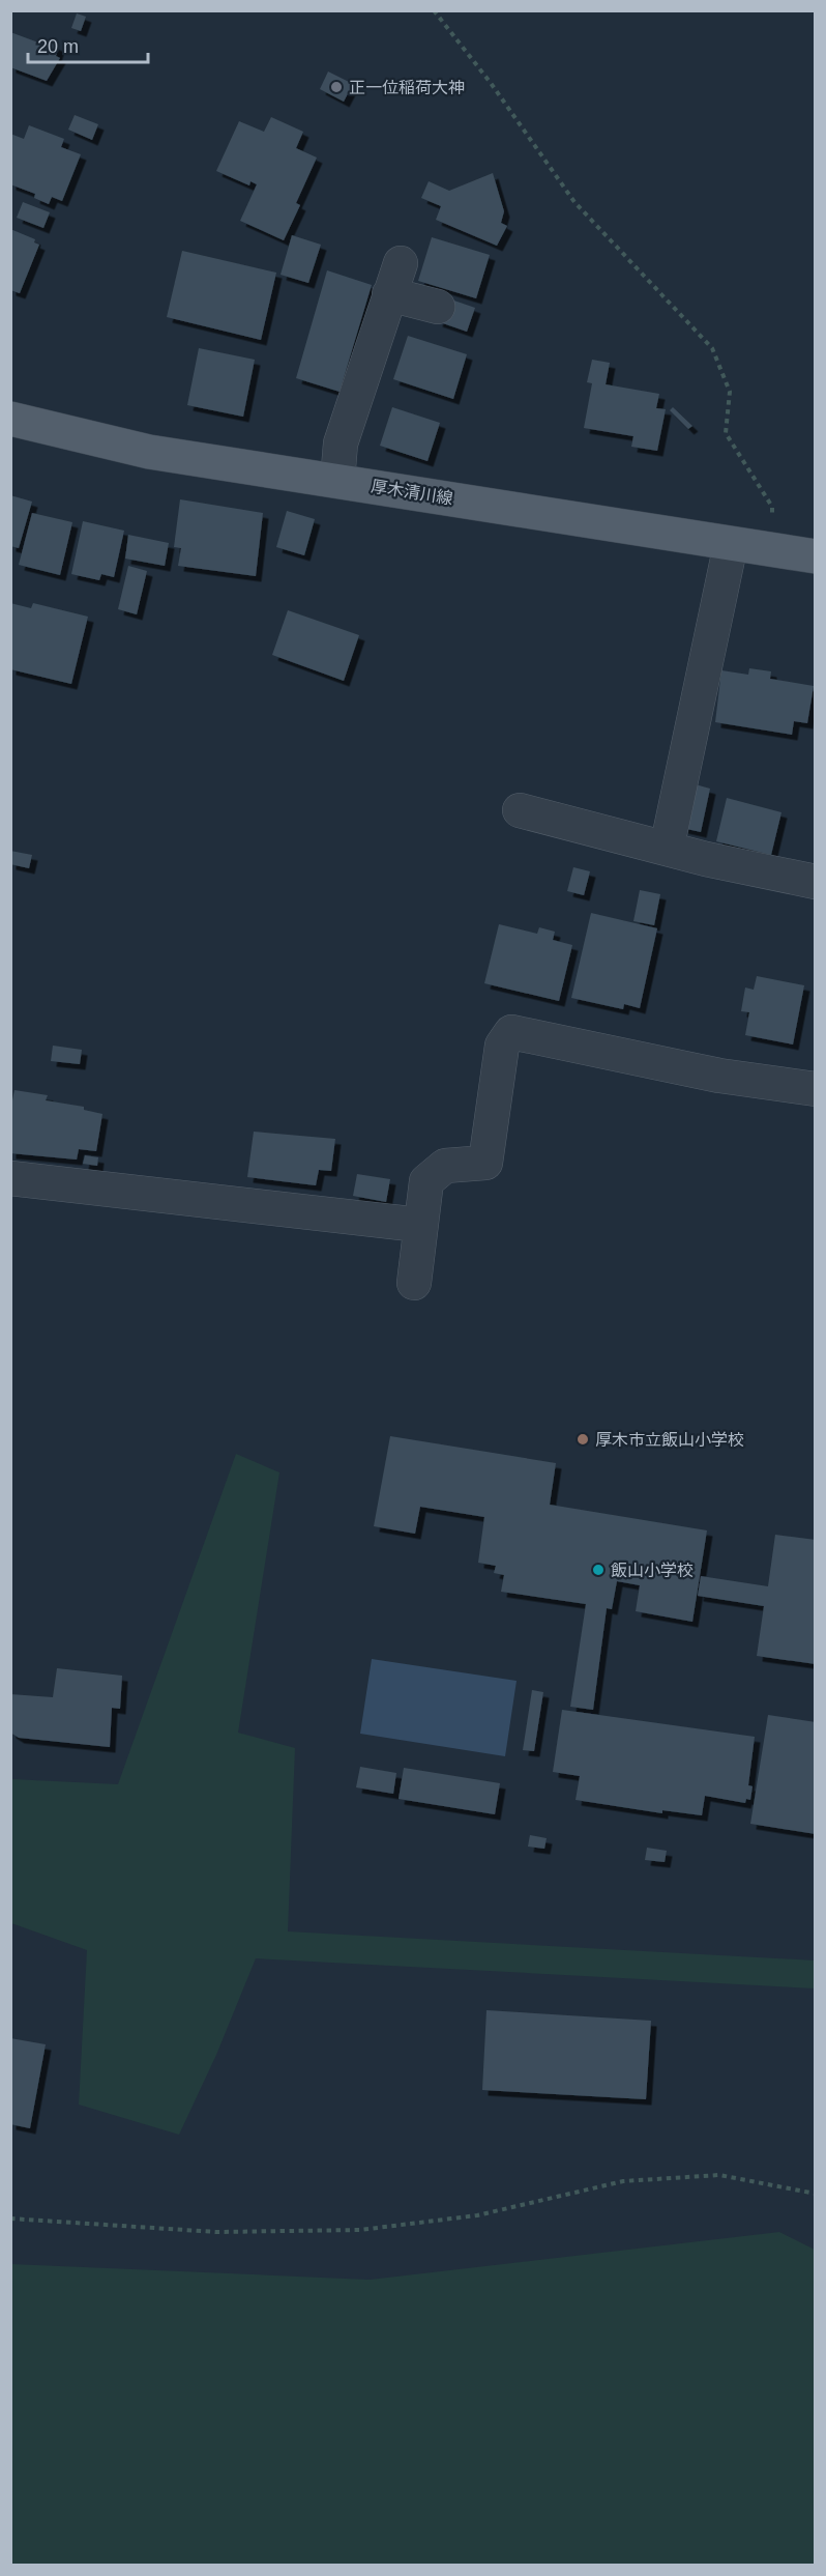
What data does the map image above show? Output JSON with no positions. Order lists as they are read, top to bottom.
{
  "streets": {
    "main road": ["厚木清川線"]
  },
  "places": ["正一位稲荷大神", "厚木市立飯山小学校", "飯山小学校"],
  "scale_bar": "20 m"
}
